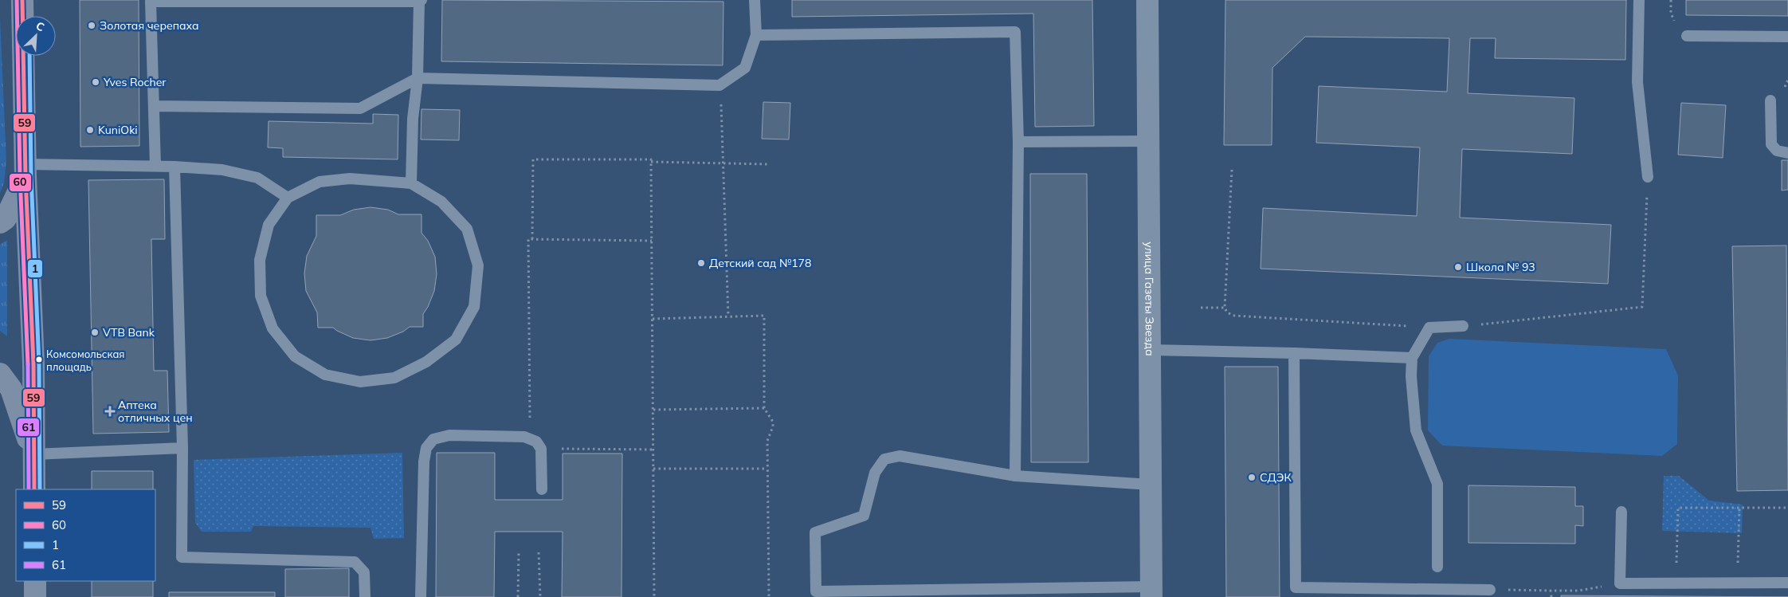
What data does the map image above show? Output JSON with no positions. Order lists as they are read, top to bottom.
{
  "streets": {
    "street": ["улица Газеты Звезда"]
  },
  "places": {
    "other": [
      "Золотая черепаха",
      "Yves Rocher",
      "KuniOki",
      "Детский сад №178",
      "Школа № 93",
      "VTB Bank",
      "Комсомольская площадь",
      "СДЭК"
    ],
    "health": ["Аптека отличных цен"]
  },
  "lines": [
    "transit line 59",
    "transit line 60",
    "transit line 1",
    "transit line 61"
  ],
  "legend": [
    "59",
    "60",
    "1",
    "61"
  ],
  "north": "top right"
}
